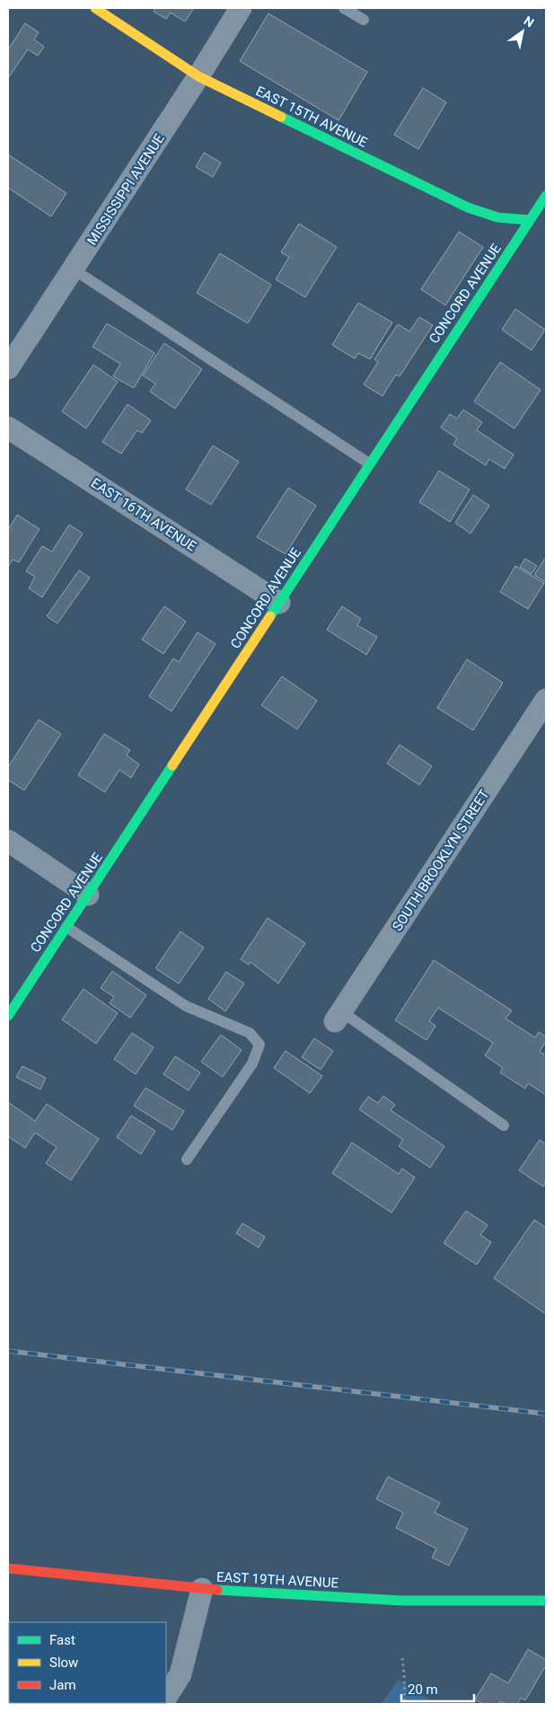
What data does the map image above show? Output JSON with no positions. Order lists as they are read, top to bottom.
{
  "streets": {
    "street": [
      "EAST 15TH AVENUE",
      "MISSISSIPPI AVENUE",
      "CONCORD AVENUE",
      "EAST 16TH AVENUE",
      "SOUTH BROOKLYN STREET",
      "EAST 19TH AVENUE"
    ]
  },
  "crossings": [
    ["EAST 15TH AVENUE", "MISSISSIPPI AVENUE"],
    ["EAST 15TH AVENUE", "CONCORD AVENUE"],
    ["CONCORD AVENUE", "EAST 16TH AVENUE"]
  ],
  "legend": ["Fast", "Slow", "Jam"],
  "scale_bar": "20 m",
  "north": "top right"
}
